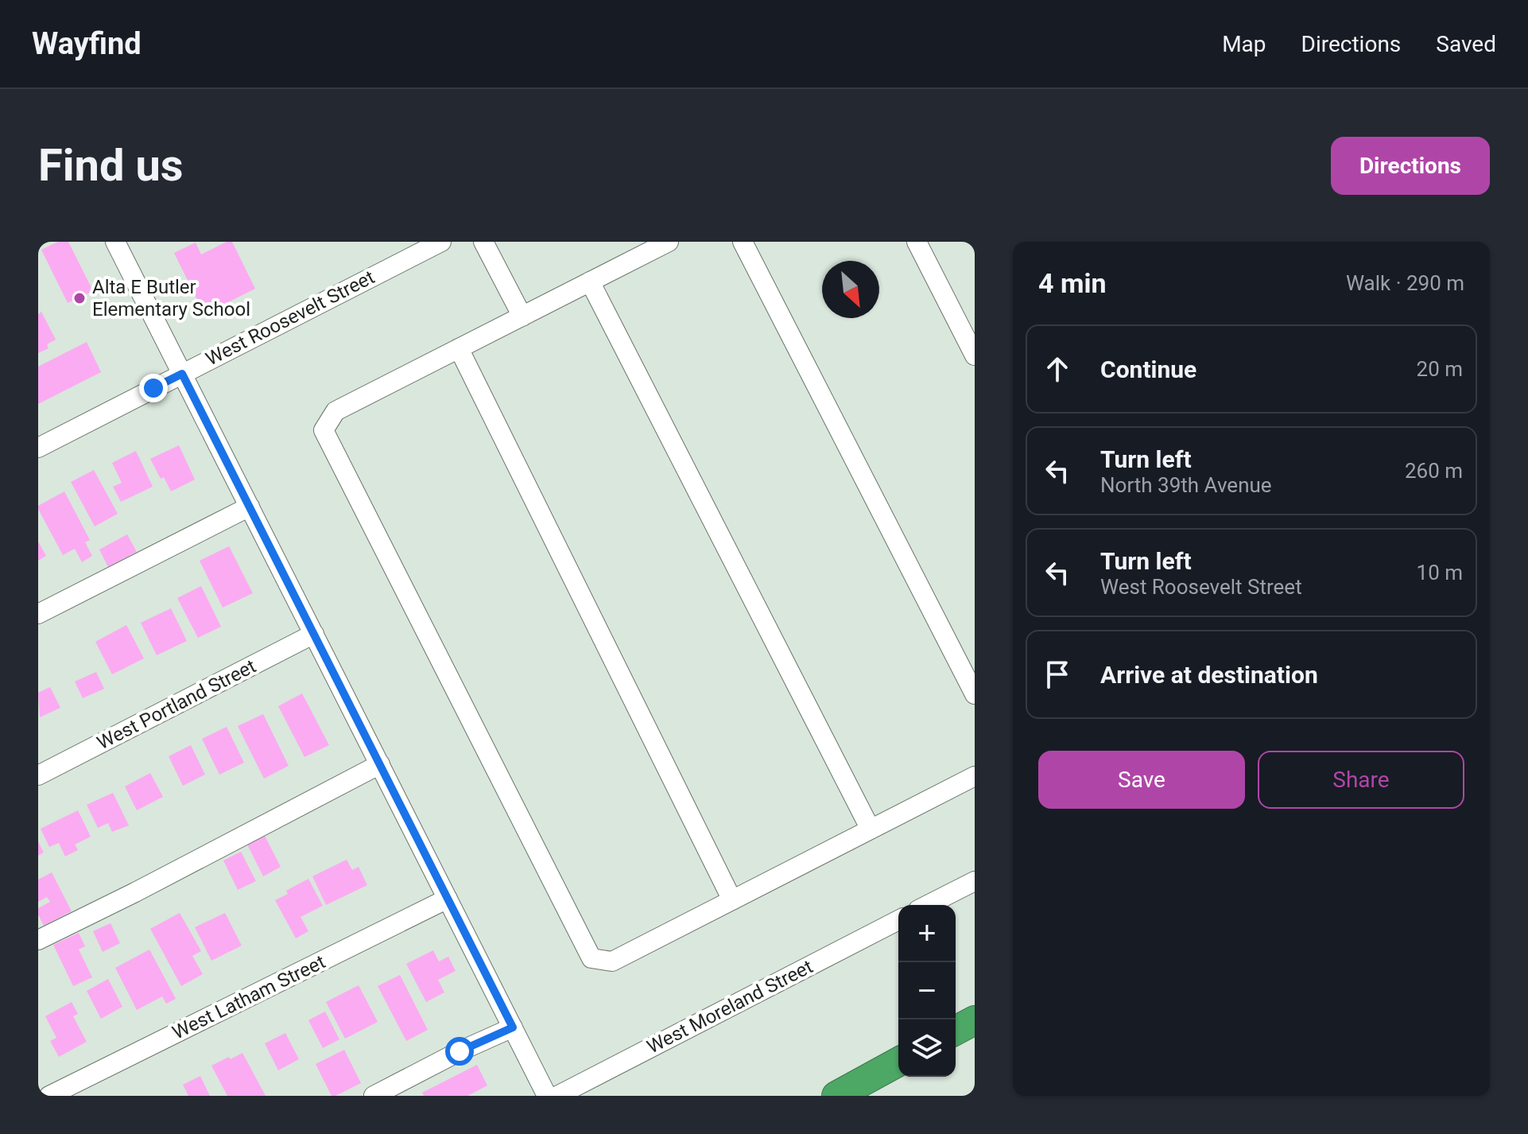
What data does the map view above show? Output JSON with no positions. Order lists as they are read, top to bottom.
{
  "streets": {
    "street": [
      "West Roosevelt Street",
      "West Portland Street",
      "West Latham Street",
      "West Moreland Street"
    ]
  },
  "places": ["Alta E Butler Elementary School"],
  "north": "bottom right",
  "page": {
    "header": "Wayfind",
    "nav": ["Map", "Directions", "Saved"],
    "buttons": [
      "Directions",
      ["Save", "Share"]
    ],
    "title": "Find us",
    "heading": ["4 min", "Walk · 290 m"],
    "list": [
      ["Continue", "20 m"],
      ["Turn left", "North 39th Avenue", "260 m"],
      ["Turn left", "West Roosevelt Street", "10 m"],
      "Arrive at destination"
    ],
    "map_buttons": ["+", "−"]
  }
}
